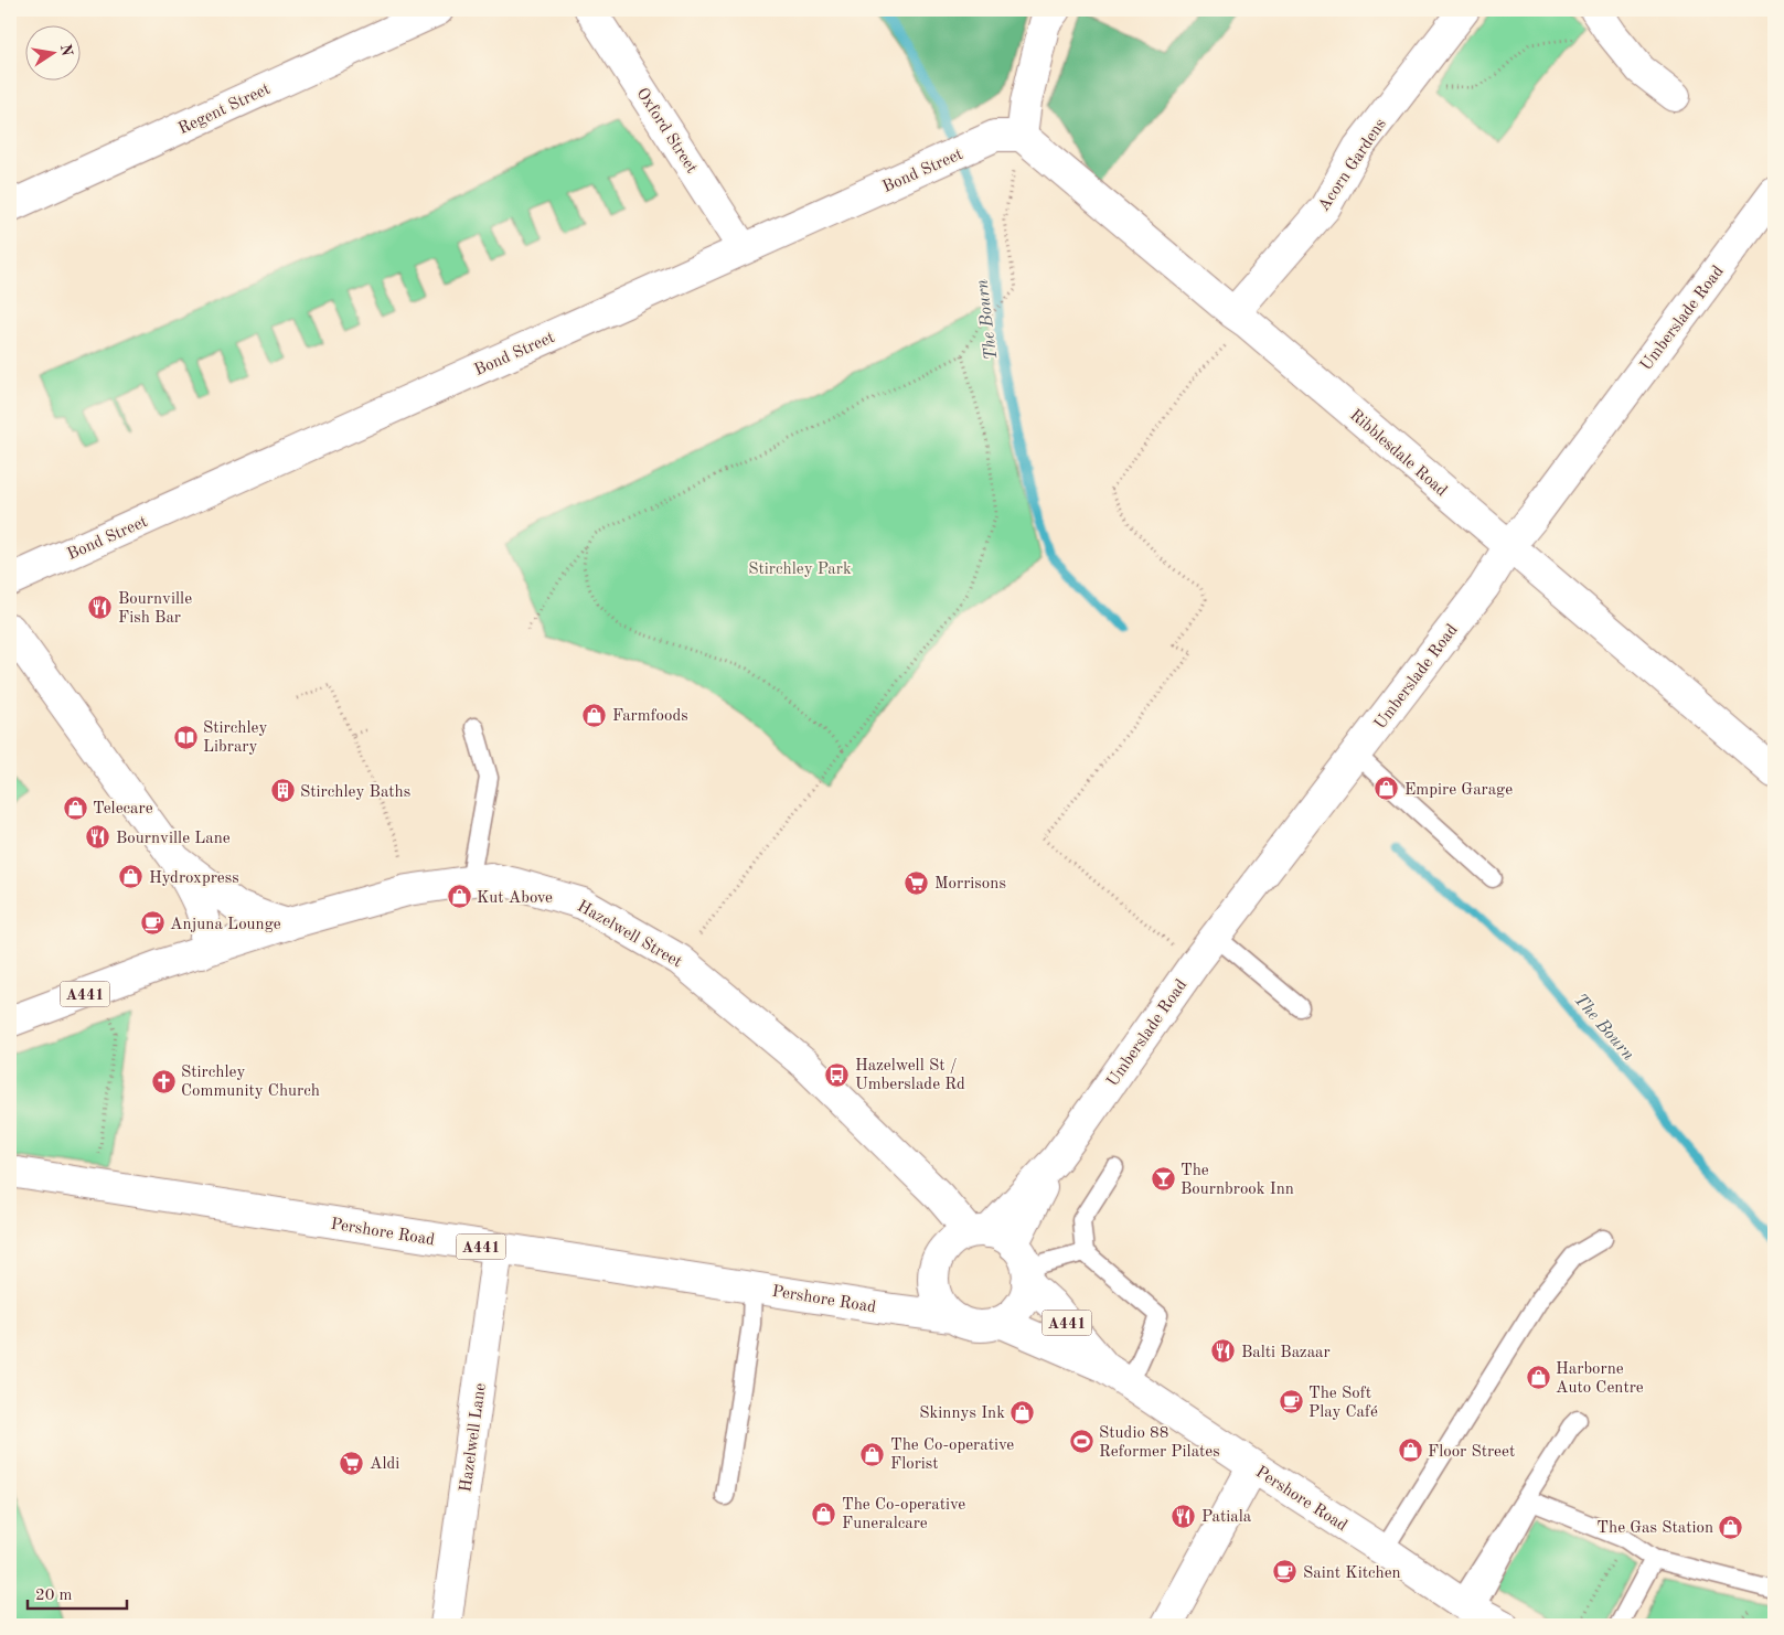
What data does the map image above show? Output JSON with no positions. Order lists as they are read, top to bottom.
{
  "streets": {
    "street": [
      "Regent Street",
      "Oxford Street",
      "Acorn Gardens",
      "Bond Street",
      "Umberslade Road",
      "Ribblesdale Road",
      "Hazelwell Street",
      "A441",
      "Pershore Road",
      "Hazelwell Lane"
    ]
  },
  "crossings": [
    ["Oxford Street", "Bond Street"],
    ["Acorn Gardens", "Ribblesdale Road"],
    ["Bond Street", "Ribblesdale Road"],
    ["Umberslade Road", "Ribblesdale Road"],
    ["Umberslade Road", "Hazelwell Street"],
    ["Umberslade Road", "Pershore Road"],
    ["Hazelwell Street", "Pershore Road"],
    ["Pershore Road", "Hazelwell Lane"]
  ],
  "water": ["The Bourn"],
  "parks": ["Stirchley Park"],
  "places": {
    "restaurant": [
      "Bournville Fish Bar",
      "Bournville Lane",
      "Balti Bazaar",
      "Patiala"
    ],
    "shop": [
      "Farmfoods",
      "Empire Garage",
      "Telecare",
      "Hydroxpress",
      "Kut Above",
      "Harborne Auto Centre",
      "Skinnys Ink",
      "Floor Street",
      "The Co-operative Florist",
      "The Co-operative Funeralcare",
      "The Gas Station"
    ],
    "library": ["Stirchley Library"],
    "building": ["Stirchley Baths"],
    "supermarket": ["Morrisons", "Aldi"],
    "cafe": ["Anjuna Lounge", "The Soft Play Café", "Saint Kitchen"],
    "bus stop": ["Hazelwell St / Umberslade Rd"],
    "church": ["Stirchley Community Church"],
    "bar": ["The Bournbrook Inn"],
    "sports": ["Studio 88 Reformer Pilates"]
  },
  "scale_bar": "20 m",
  "north": "right"
}
